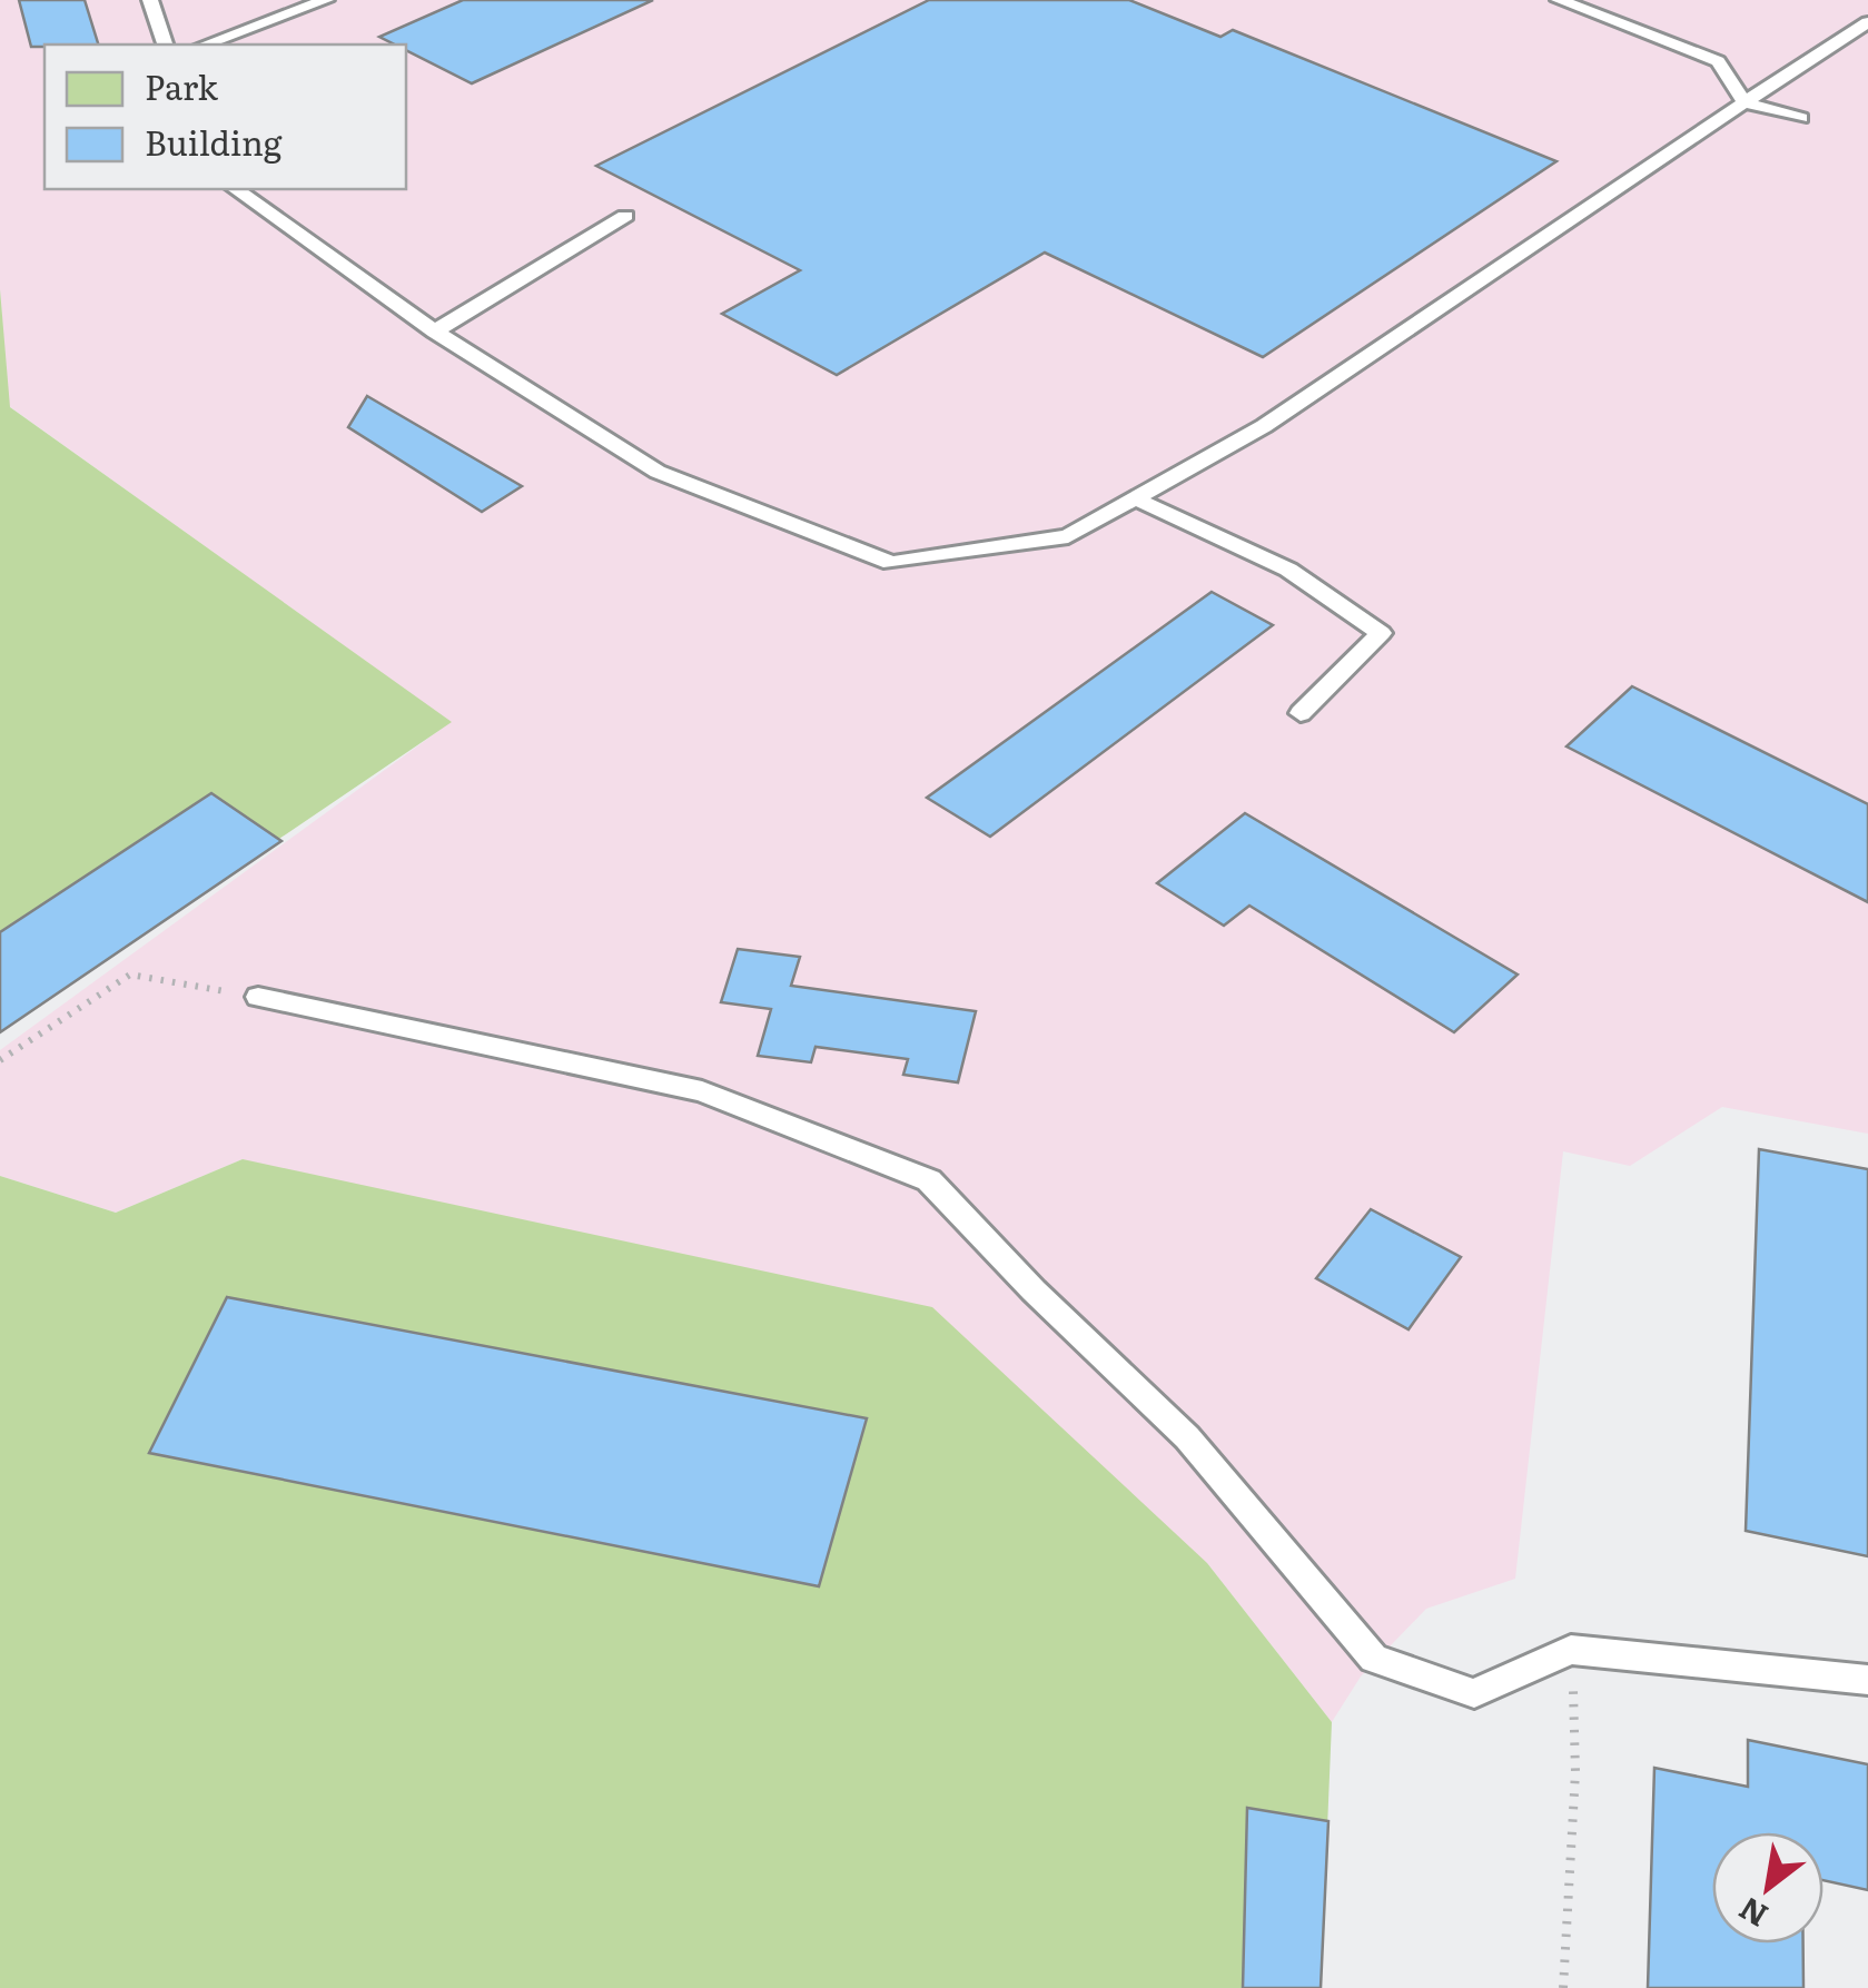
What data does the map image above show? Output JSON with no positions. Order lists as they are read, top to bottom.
{
  "legend": ["Park", "Building"],
  "north": "bottom left"
}
